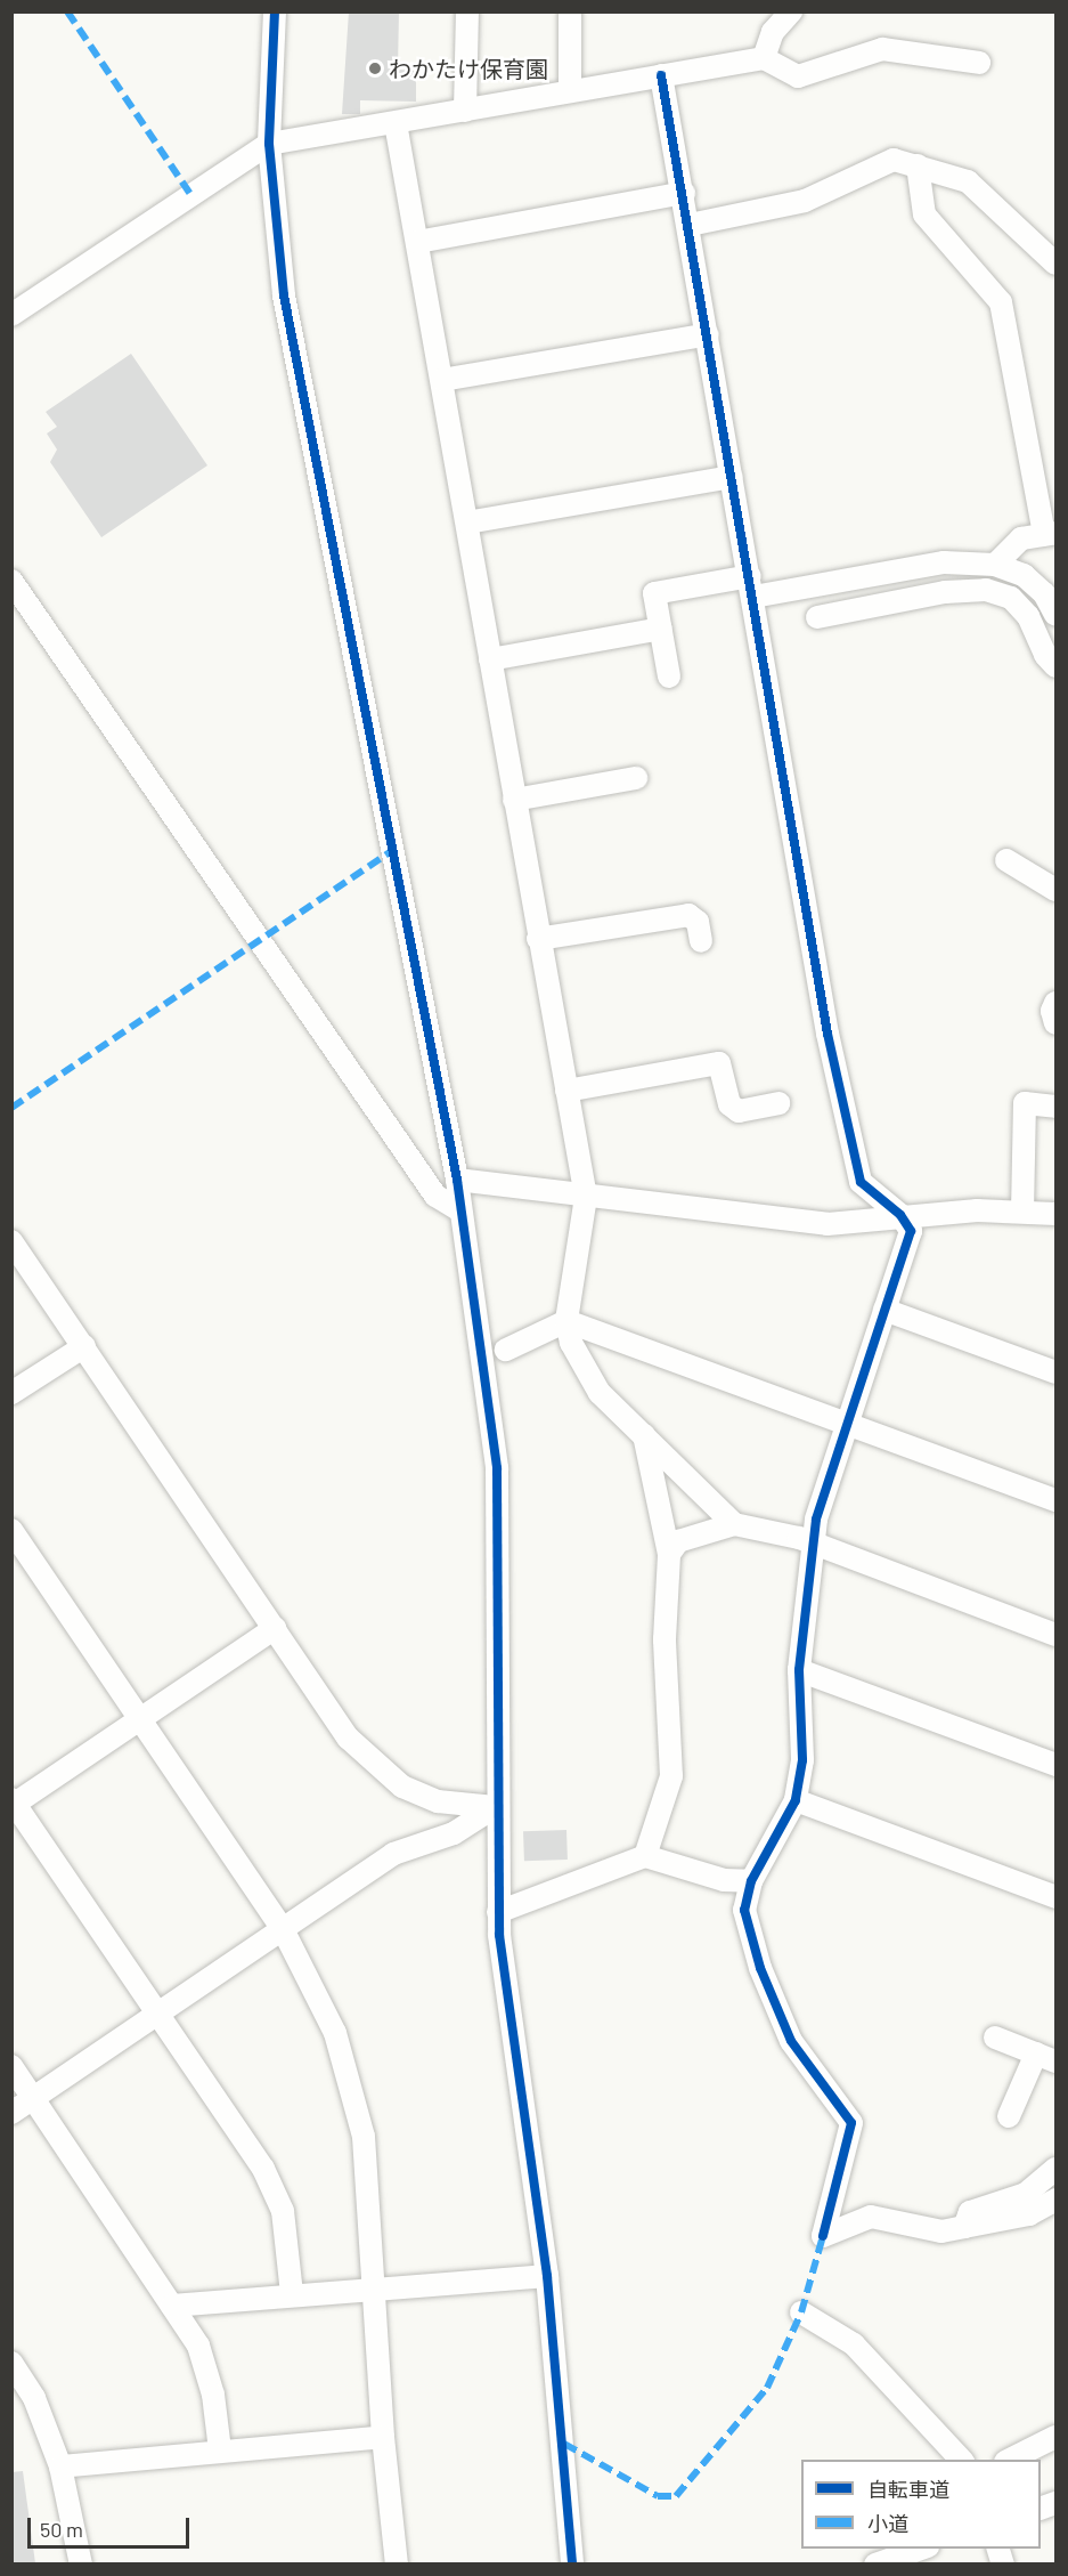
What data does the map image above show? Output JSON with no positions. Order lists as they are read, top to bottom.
{
  "places": ["わかたけ保育園"],
  "legend": ["自転車道", "小道"],
  "scale_bar": "50 m"
}
